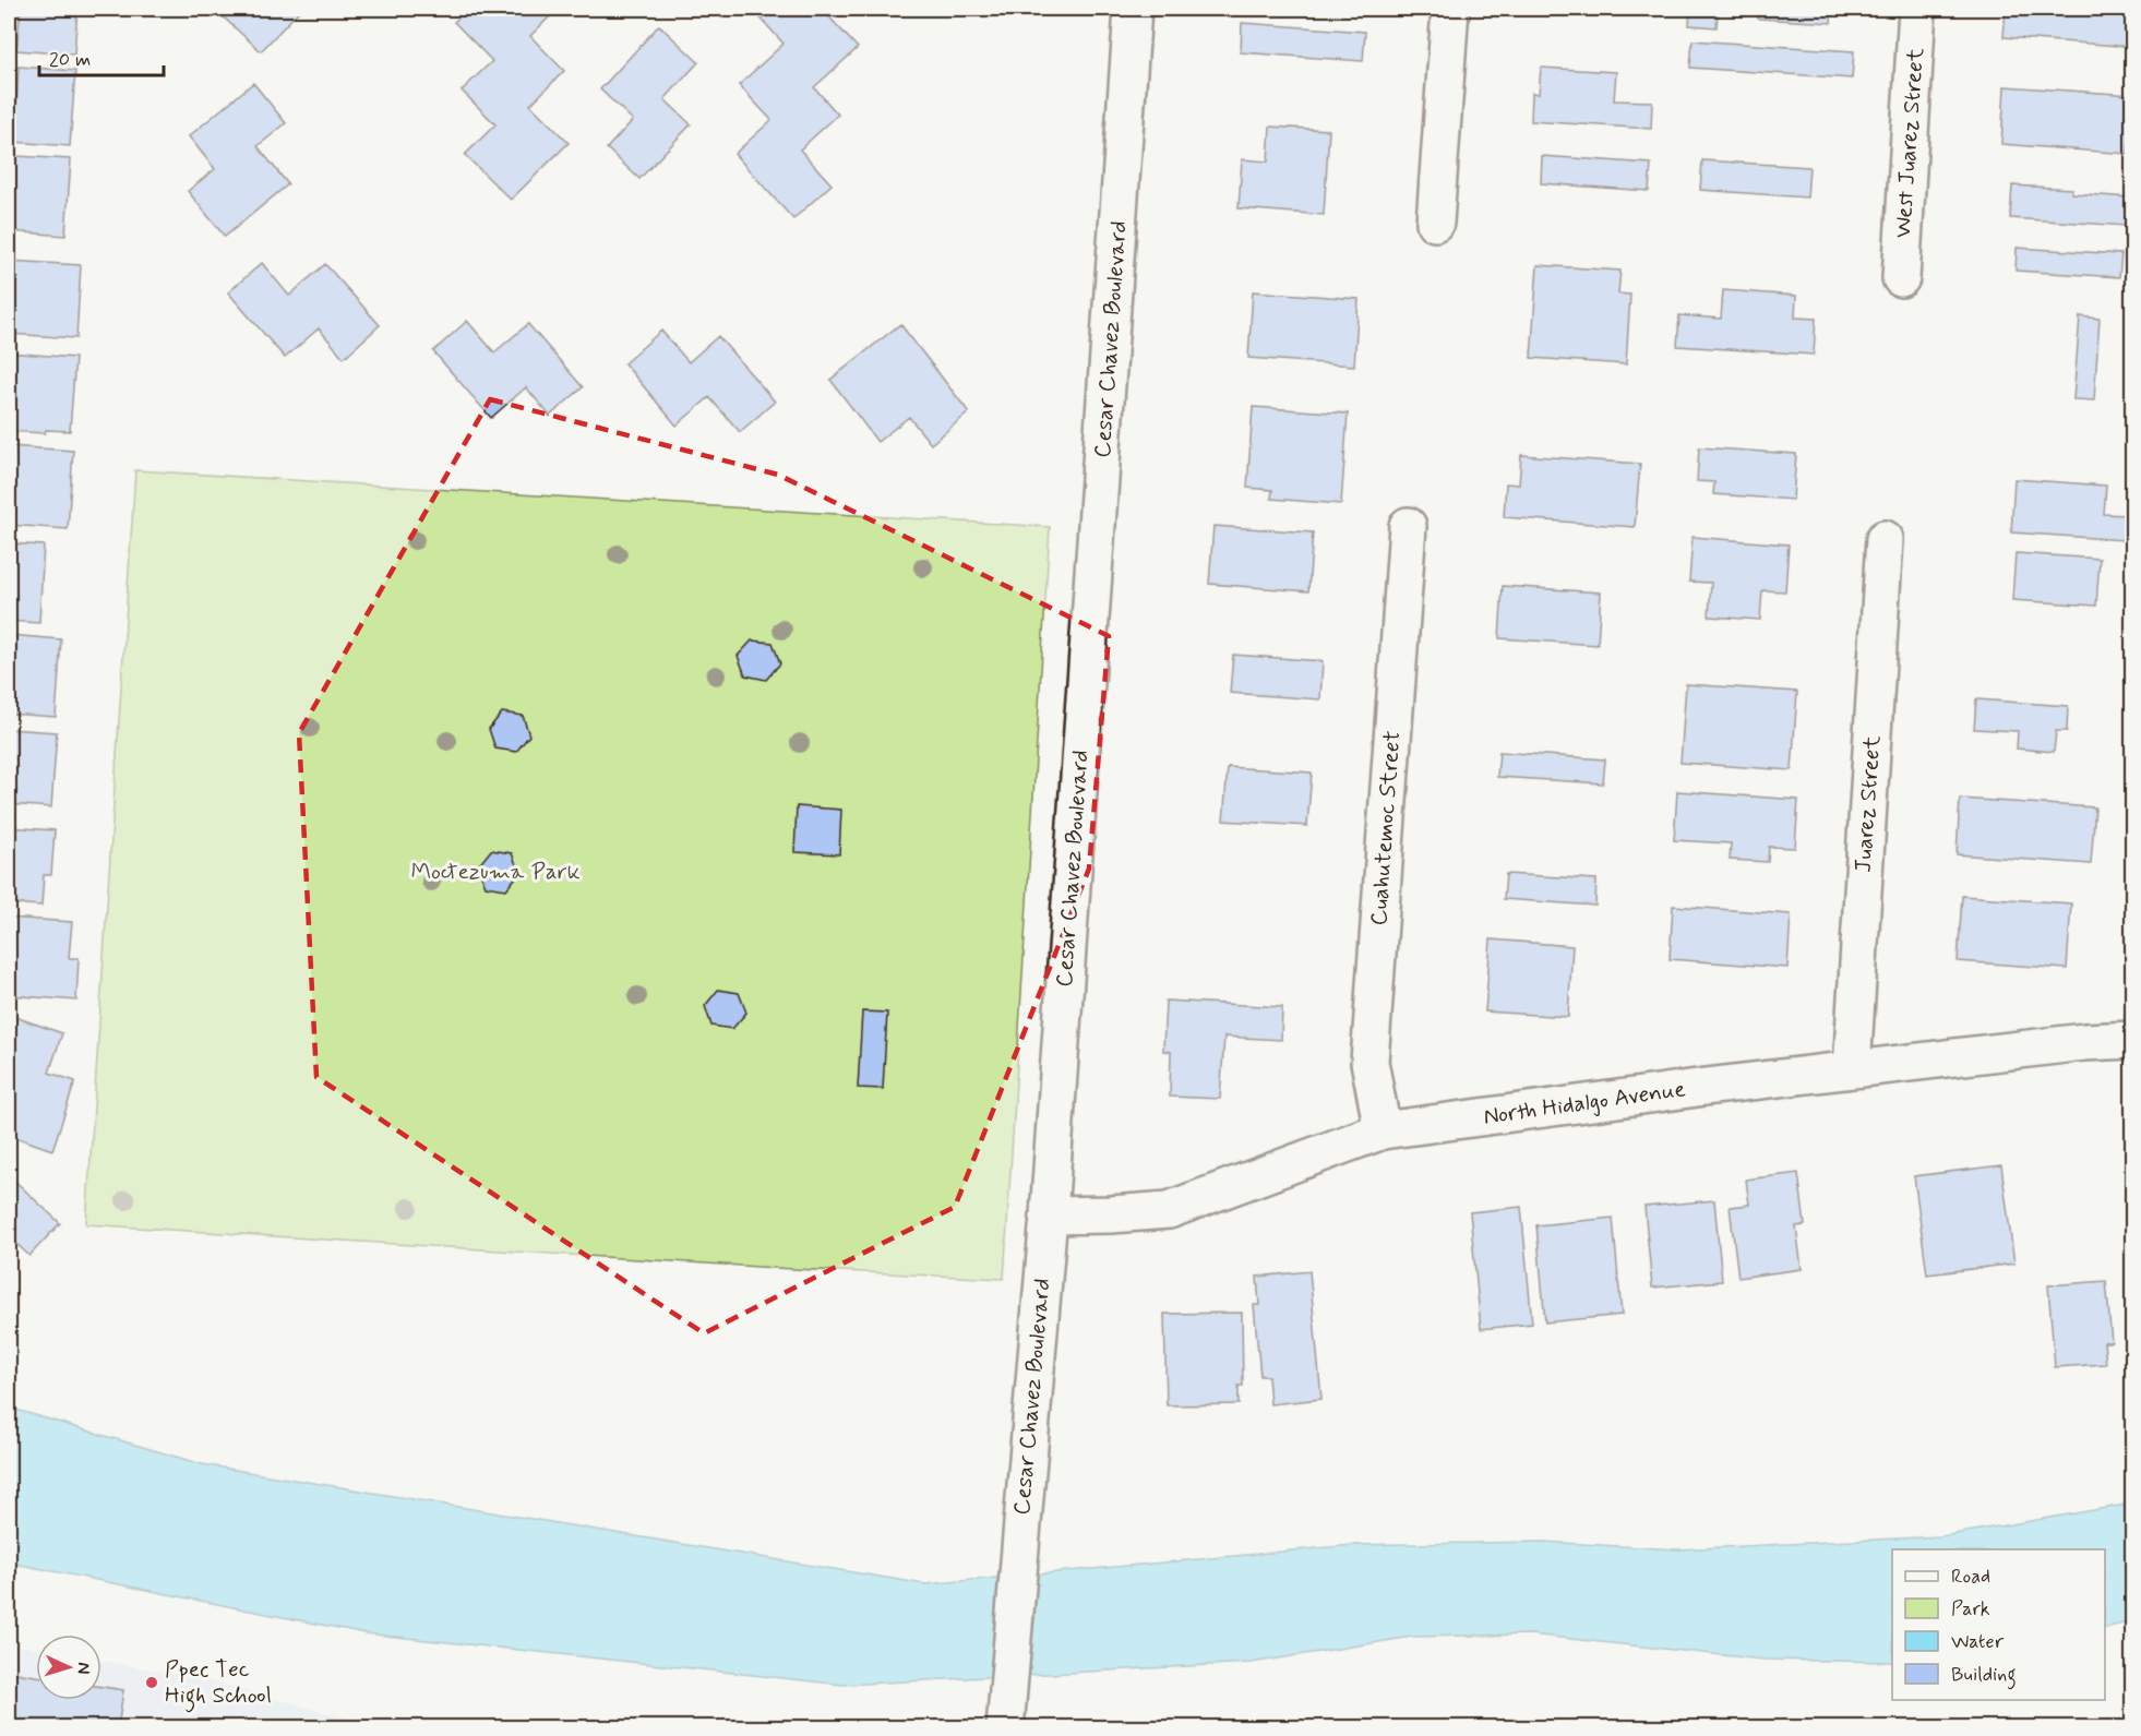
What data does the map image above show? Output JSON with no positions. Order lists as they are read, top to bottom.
{
  "streets": {
    "street": [
      "West Juarez Street",
      "Cesar Chavez Boulevard",
      "Juarez Street",
      "Cuahutemoc Street",
      "North Hidalgo Avenue"
    ]
  },
  "crossings": [
    ["Cesar Chavez Boulevard", "North Hidalgo Avenue"],
    ["Juarez Street", "North Hidalgo Avenue"],
    ["Cuahutemoc Street", "North Hidalgo Avenue"]
  ],
  "parks": ["Moctezuma Park"],
  "places": ["Ppec Tec High School"],
  "legend": [
    "Road",
    "Park",
    "Water",
    "Building"
  ],
  "scale_bar": "20 m",
  "north": "right"
}
